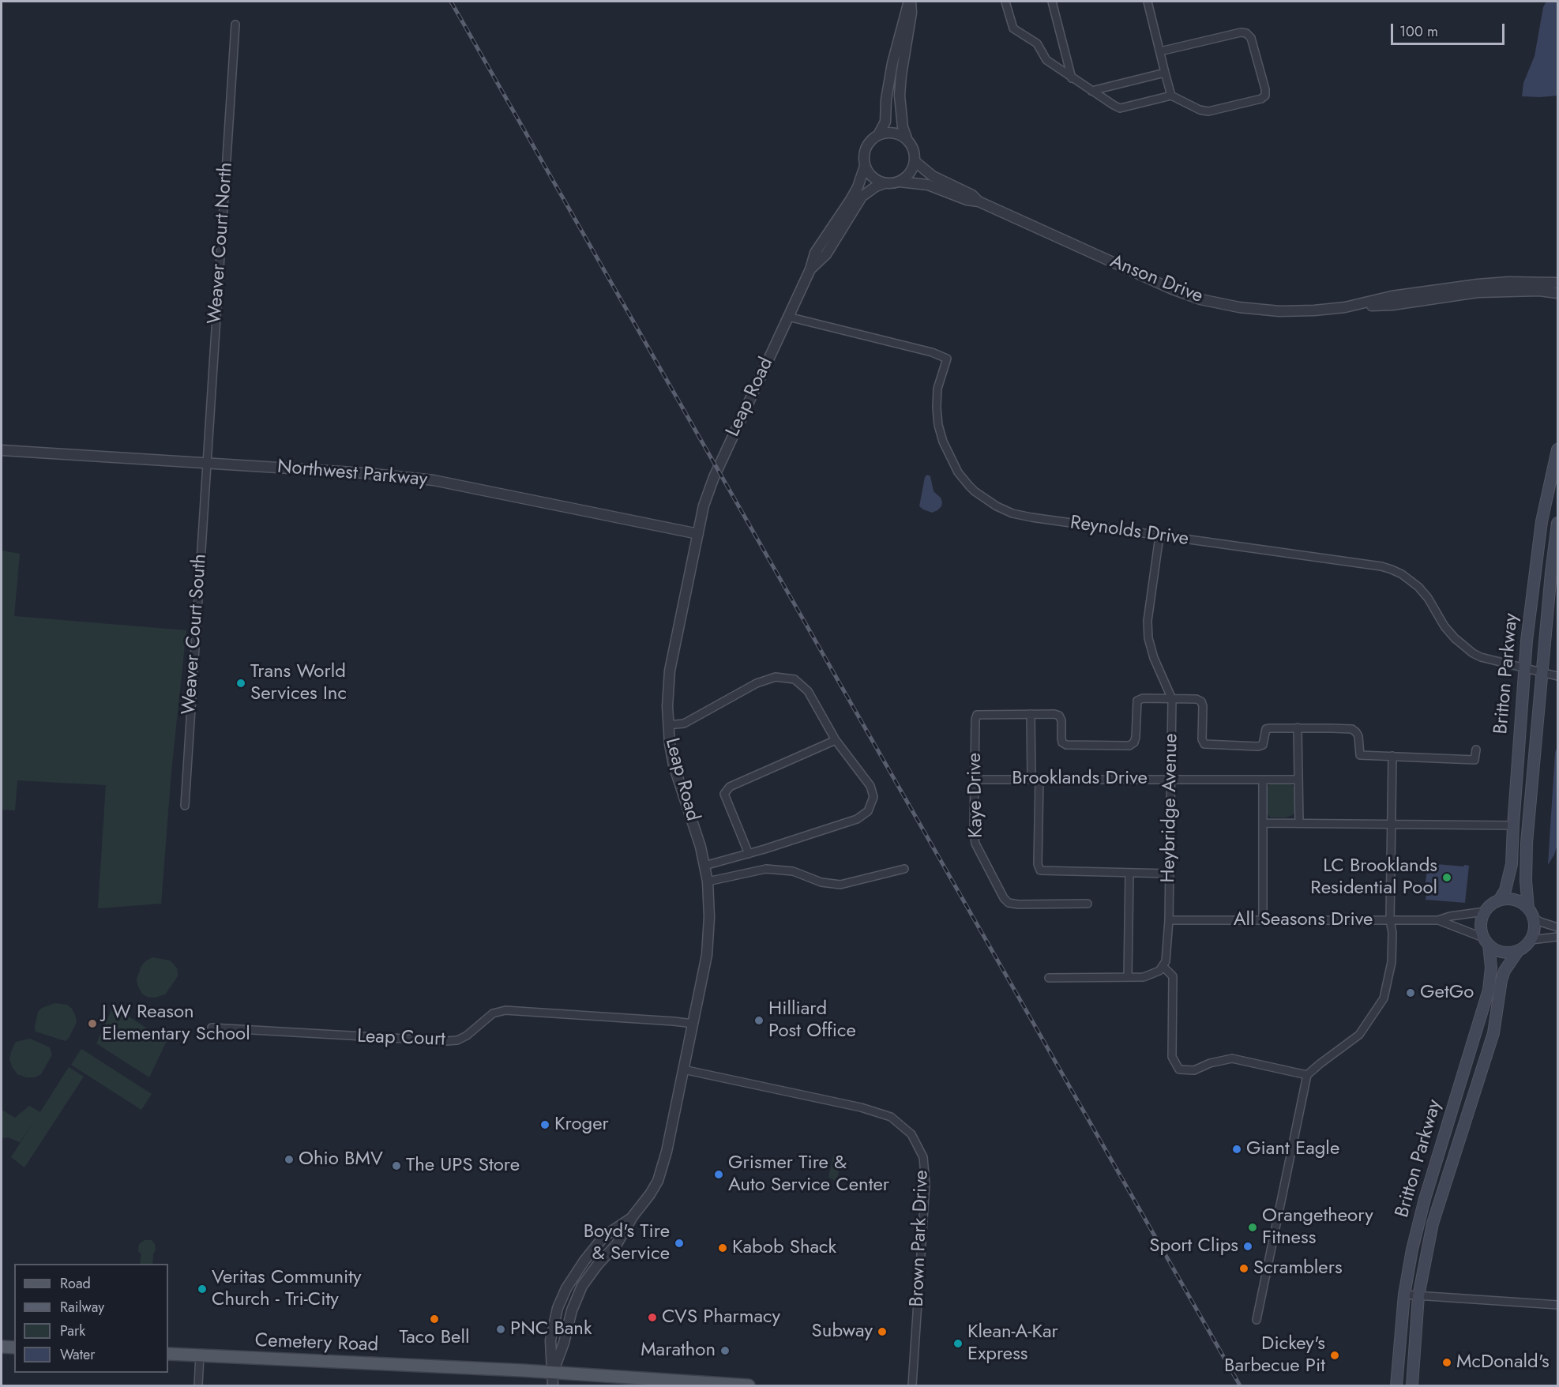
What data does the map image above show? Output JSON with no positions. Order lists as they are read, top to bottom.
{
  "streets": {
    "main road": ["Britton Parkway", "Cemetery Road"],
    "street": [
      "Weaver Court North",
      "Anson Drive",
      "Leap Road",
      "Northwest Parkway",
      "Reynolds Drive",
      "Weaver Court South",
      "Brooklands Drive",
      "Kaye Drive",
      "Heybridge Avenue",
      "All Seasons Drive",
      "Leap Court",
      "Brown Park Drive"
    ]
  },
  "crossings": [
    ["Weaver Court North", "Northwest Parkway"],
    ["Weaver Court North", "Weaver Court South"],
    ["Anson Drive", "Leap Road"],
    ["Leap Road", "Northwest Parkway"],
    ["Leap Road", "Reynolds Drive"],
    ["Leap Road", "Leap Court"],
    ["Leap Road", "Brown Park Drive"],
    ["Leap Road", "Cemetery Road"],
    ["Northwest Parkway", "Weaver Court South"],
    ["Reynolds Drive", "Britton Parkway"],
    ["Reynolds Drive", "Heybridge Avenue"],
    ["Britton Parkway", "All Seasons Drive"],
    ["Brooklands Drive", "Kaye Drive"],
    ["Brooklands Drive", "Heybridge Avenue"],
    ["Heybridge Avenue", "All Seasons Drive"]
  ],
  "places": [
    "Trans World Services Inc",
    "LC Brooklands Residential Pool",
    "GetGo",
    "Hilliard Post Office",
    "J W Reason Elementary School",
    "Kroger",
    "Giant Eagle",
    "Ohio BMV",
    "The UPS Store",
    "Grismer Tire & Auto Service Center",
    "Orangetheory Fitness",
    "Boyd's Tire & Service",
    "Sport Clips",
    "Kabob Shack",
    "Scramblers",
    "Veritas Community Church - Tri-City",
    "CVS Pharmacy",
    "Taco Bell",
    "PNC Bank",
    "Subway",
    "Klean-A-Kar Express",
    "Marathon",
    "Dickey's Barbecue Pit",
    "McDonald's"
  ],
  "legend": [
    "Road",
    "Railway",
    "Park",
    "Water"
  ],
  "scale_bar": "100 m"
}
